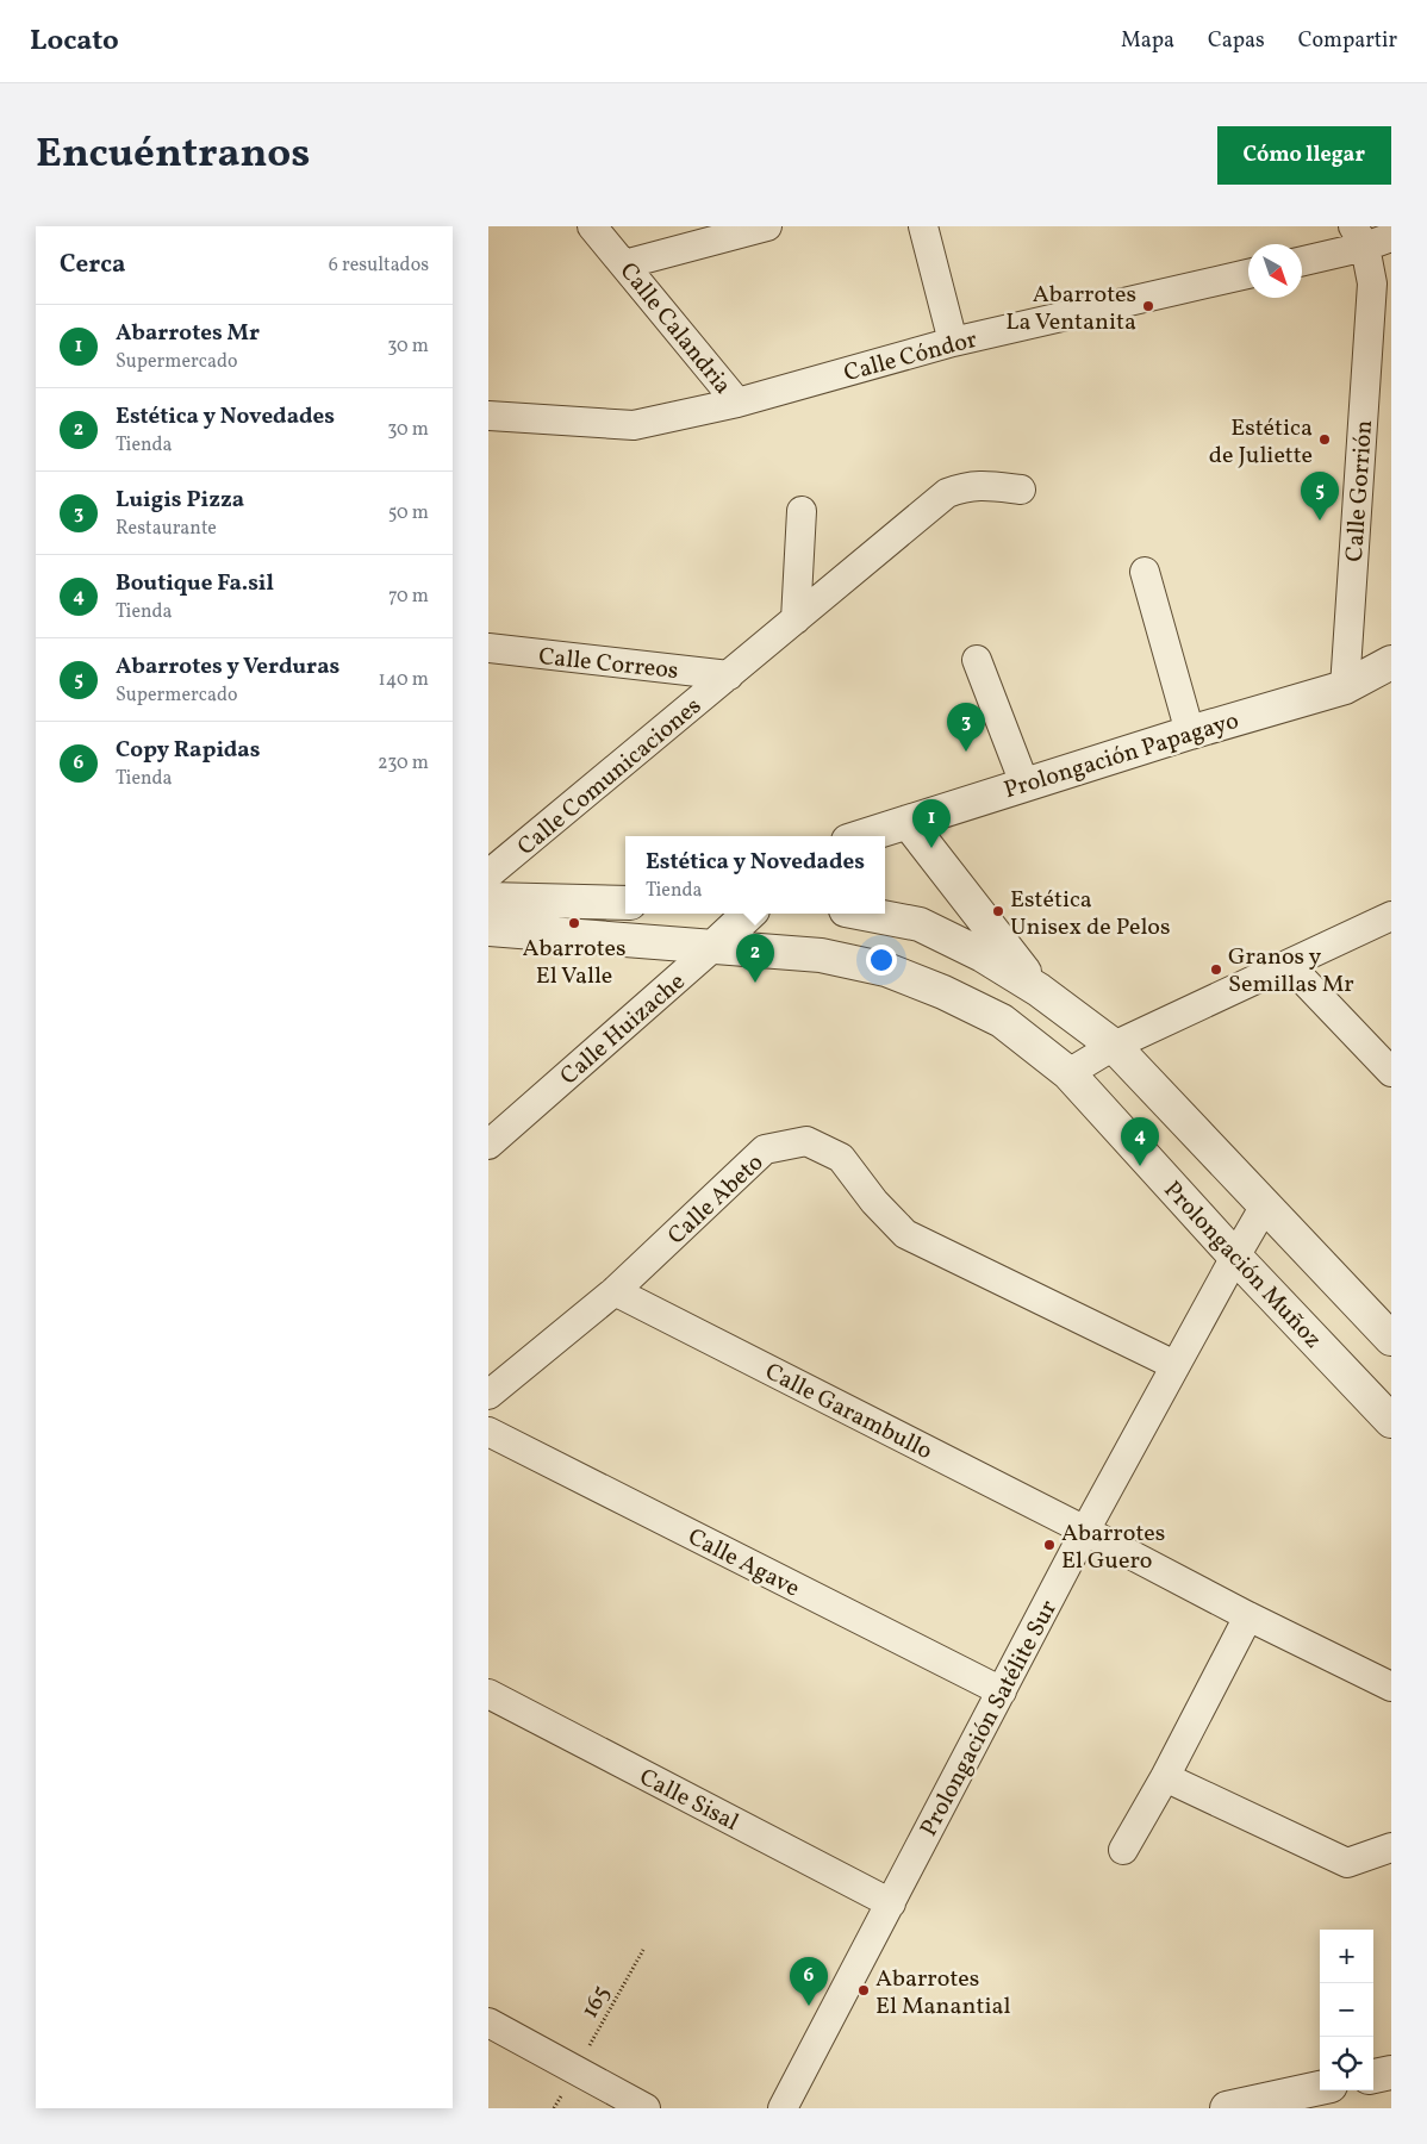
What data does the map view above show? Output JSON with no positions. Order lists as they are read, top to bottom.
{
  "streets": {
    "street": [
      "Calle Calandria",
      "Calle Cóndor",
      "Calle Gorrión",
      "Calle Correos",
      "Prolongación Papagayo",
      "Calle Comunicaciones",
      "Calle Huizache",
      "Calle Abeto",
      "Prolongación Muñoz",
      "Calle Garambullo",
      "Calle Agave",
      "Prolongación Satélite Sur",
      "Calle Sisal"
    ],
    "path": ["165"]
  },
  "crossings": [
    ["Calle Calandria", "Calle Cóndor"],
    ["Calle Gorrión", "Prolongación Papagayo"],
    ["Calle Correos", "Calle Comunicaciones"],
    ["Calle Huizache", "Prolongación Muñoz"],
    ["Calle Abeto", "Calle Garambullo"],
    ["Calle Abeto", "Prolongación Satélite Sur"],
    ["Prolongación Muñoz", "Prolongación Satélite Sur"],
    ["Calle Garambullo", "Prolongación Satélite Sur"],
    ["Calle Agave", "Prolongación Satélite Sur"],
    ["Prolongación Satélite Sur", "Calle Sisal"]
  ],
  "places": [
    "Abarrotes La Ventanita",
    "Estética de Juliette",
    "Estética Unisex de Pelos",
    "Abarrotes El Valle",
    "Granos y Semillas Mr",
    "Abarrotes El Guero",
    "Abarrotes El Manantial"
  ],
  "north": "bottom right",
  "page": {
    "header": "Locato",
    "nav": ["Mapa", "Capas", "Compartir"],
    "title": "Encuéntranos",
    "buttons": "Cómo llegar",
    "heading": ["Cerca", "6 resultados"],
    "list": [
      {
        "mark": "1",
        "name": "Abarrotes Mr",
        "note": "Supermercado",
        "value": "30 m"
      },
      {
        "mark": "2",
        "name": "Estética y Novedades",
        "note": "Tienda",
        "value": "30 m"
      },
      {
        "mark": "3",
        "name": "Luigis Pizza",
        "note": "Restaurante",
        "value": "50 m"
      },
      {
        "mark": "4",
        "name": "Boutique Fa.sil",
        "note": "Tienda",
        "value": "70 m"
      },
      {
        "mark": "5",
        "name": "Abarrotes y Verduras",
        "note": "Supermercado",
        "value": "140 m"
      },
      {
        "mark": "6",
        "name": "Copy Rapidas",
        "note": "Tienda",
        "value": "230 m"
      }
    ],
    "pins": [
      "5",
      "3",
      "1",
      "2",
      "4",
      "6"
    ],
    "popup": ["Estética y Novedades", "Tienda"],
    "map_buttons": ["+", "−"]
  }
}
